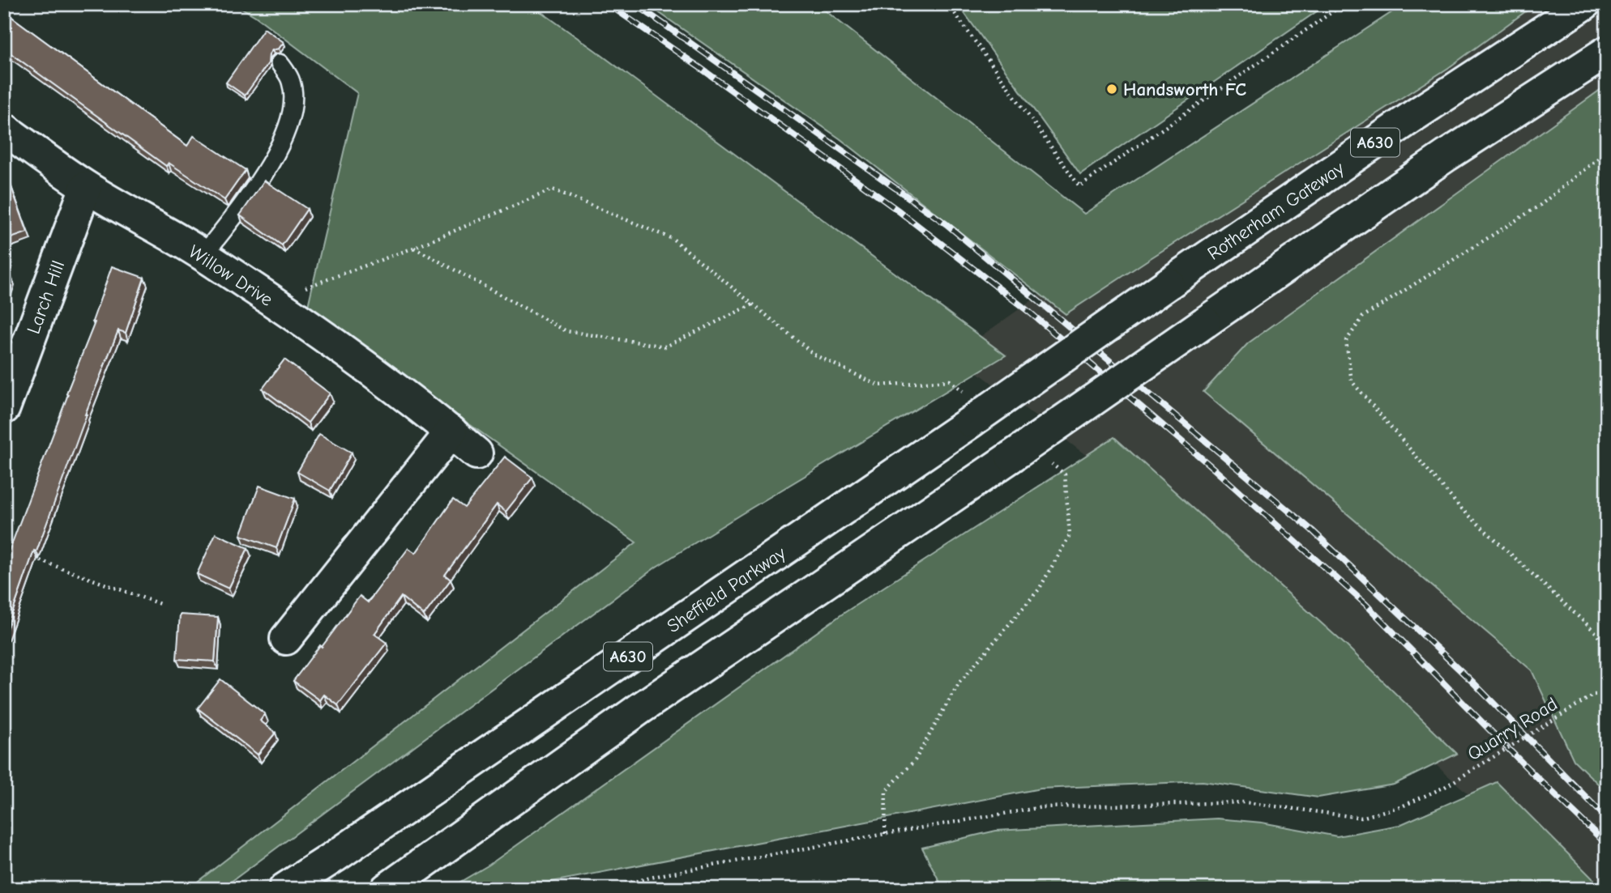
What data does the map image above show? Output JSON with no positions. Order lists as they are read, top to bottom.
{
  "streets": {
    "main road": [
      "A630",
      "Rotherham Gateway",
      "Willow Drive",
      "Larch Hill",
      "Sheffield Parkway"
    ],
    "path": ["Quarry Road"]
  },
  "crossings": [
    ["Rotherham Gateway", "Sheffield Parkway"],
    ["Willow Drive", "Larch Hill"]
  ],
  "places": ["Handsworth FC"]
}
